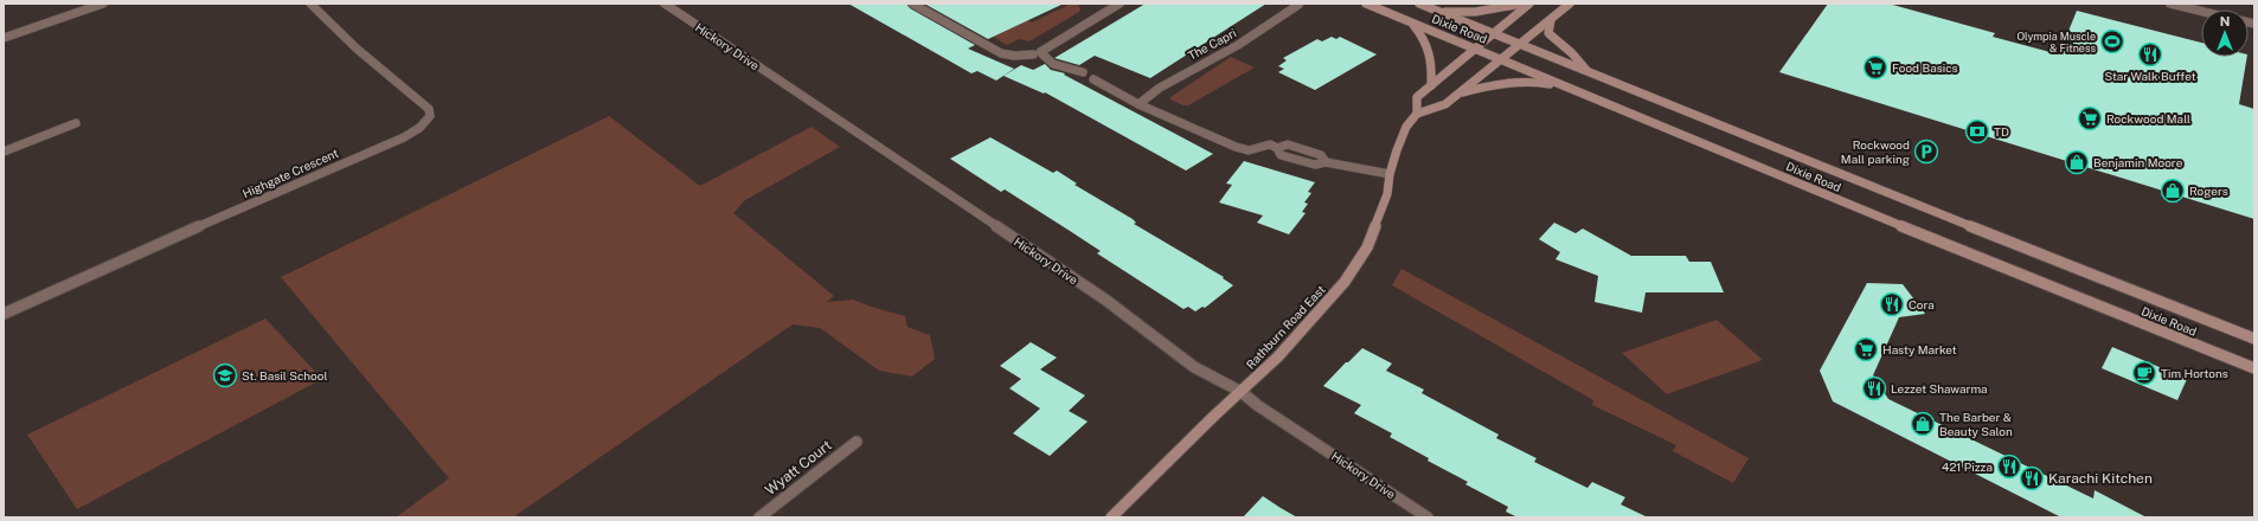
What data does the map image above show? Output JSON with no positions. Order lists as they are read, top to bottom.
{
  "streets": {
    "main road": ["Dixie Road", "Rathburn Road East"],
    "street": [
      "The Capri",
      "Hickory Drive",
      "Highgate Crescent",
      "Wyatt Court"
    ]
  },
  "crossings": [
    ["Dixie Road", "Rathburn Road East"],
    ["Hickory Drive", "Rathburn Road East"]
  ],
  "places": {
    "sports": ["Olympia Muscle & Fitness"],
    "restaurant": [
      "Star Walk Buffet",
      "Cora",
      "Lezzet Shawarma",
      "421 Pizza",
      "Karachi Kitchen"
    ],
    "supermarket": ["Food Basics", "Rockwood Mall", "Hasty Market"],
    "bank": ["TD"],
    "parking": ["Rockwood Mall parking"],
    "shop": ["Benjamin Moore", "Rogers", "The Barber & Beauty Salon"],
    "cafe": ["Tim Hortons"],
    "school or university": ["St. Basil School"]
  },
  "north": "top"
}
